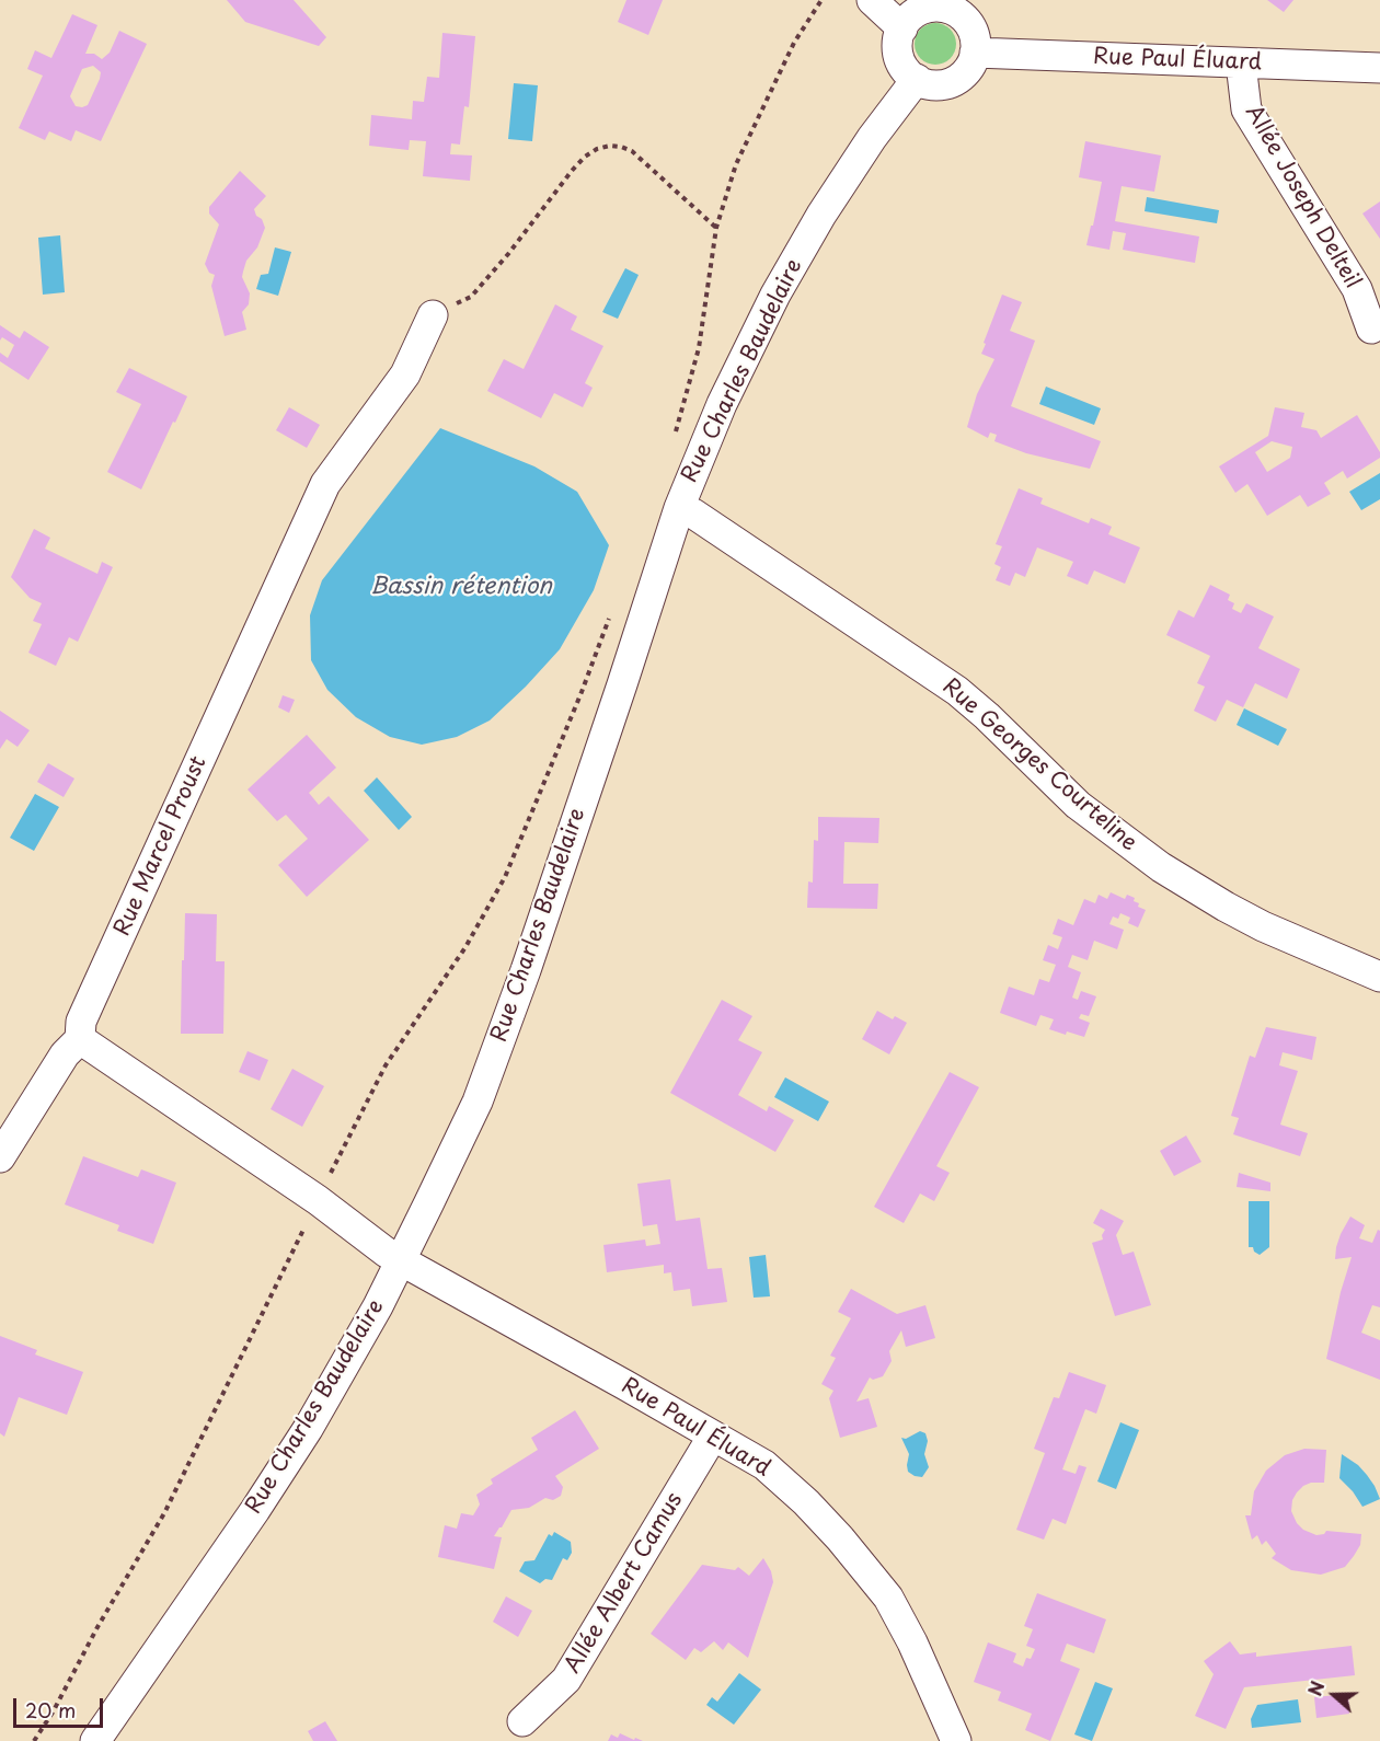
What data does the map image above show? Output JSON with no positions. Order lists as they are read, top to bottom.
{
  "streets": {
    "street": [
      "Rue Paul Éluard",
      "Allée Joseph Delteil",
      "Rue Charles Baudelaire",
      "Rue Georges Courteline",
      "Rue Marcel Proust",
      "Allée Albert Camus"
    ]
  },
  "crossings": [
    ["Rue Paul Éluard", "Allée Joseph Delteil"],
    ["Rue Paul Éluard", "Rue Charles Baudelaire"],
    ["Rue Paul Éluard", "Allée Albert Camus"],
    ["Rue Charles Baudelaire", "Rue Georges Courteline"]
  ],
  "water": ["Bassin rétention"],
  "scale_bar": "20 m",
  "north": "left"
}
